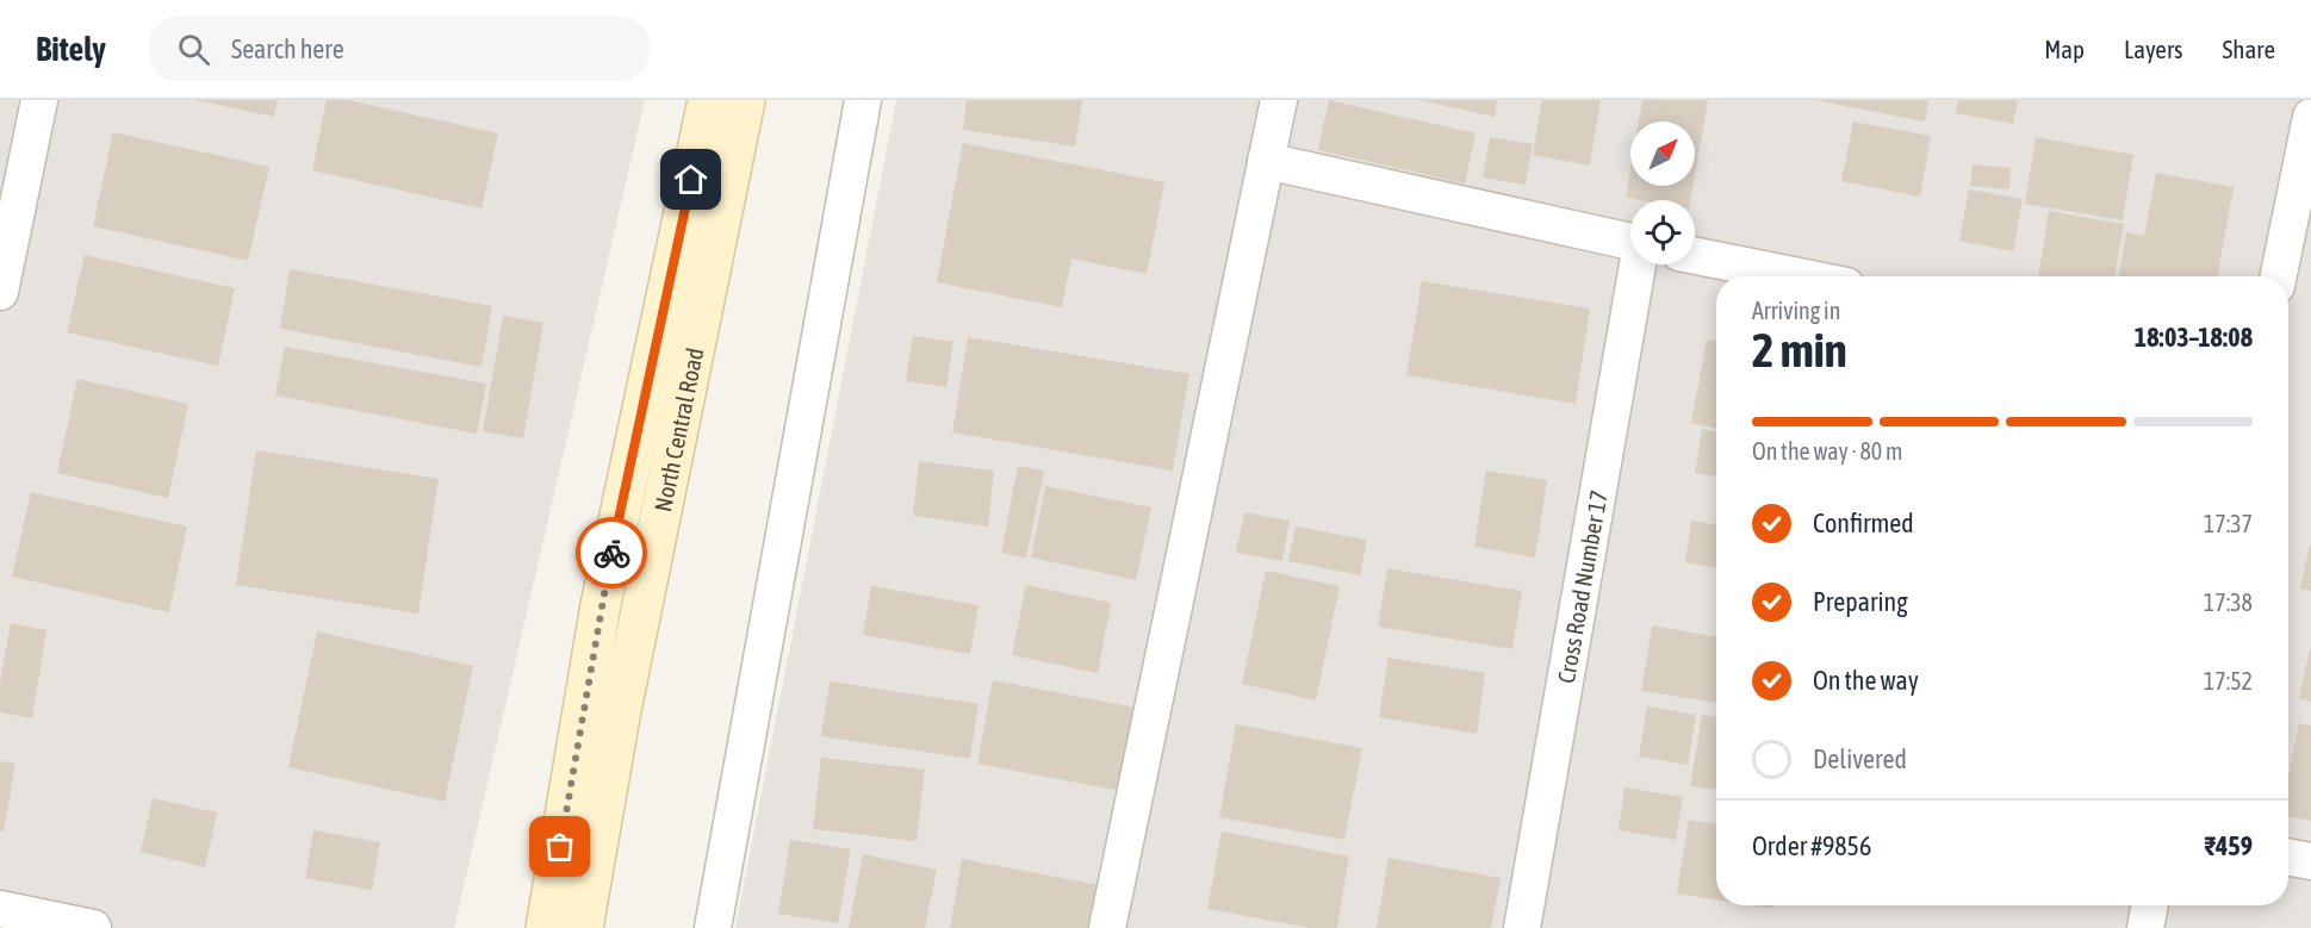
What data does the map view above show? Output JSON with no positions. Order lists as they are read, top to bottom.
{
  "streets": {
    "main road": ["North Central Road"],
    "street": ["Cross Road Number 17"]
  },
  "north": "top right",
  "page": {
    "header": "Bitely",
    "search": "Search here",
    "nav": ["Map", "Layers", "Share"],
    "heading": ["2 min", "Arriving in", "18:03–18:08"],
    "panel": ["Order #9856", "₹459"],
    "bar": "On the way · 80 m",
    "list": [
      ["Confirmed", "17:37"],
      ["Preparing", "17:38"],
      ["On the way", "17:52"],
      "Delivered"
    ]
  }
}
